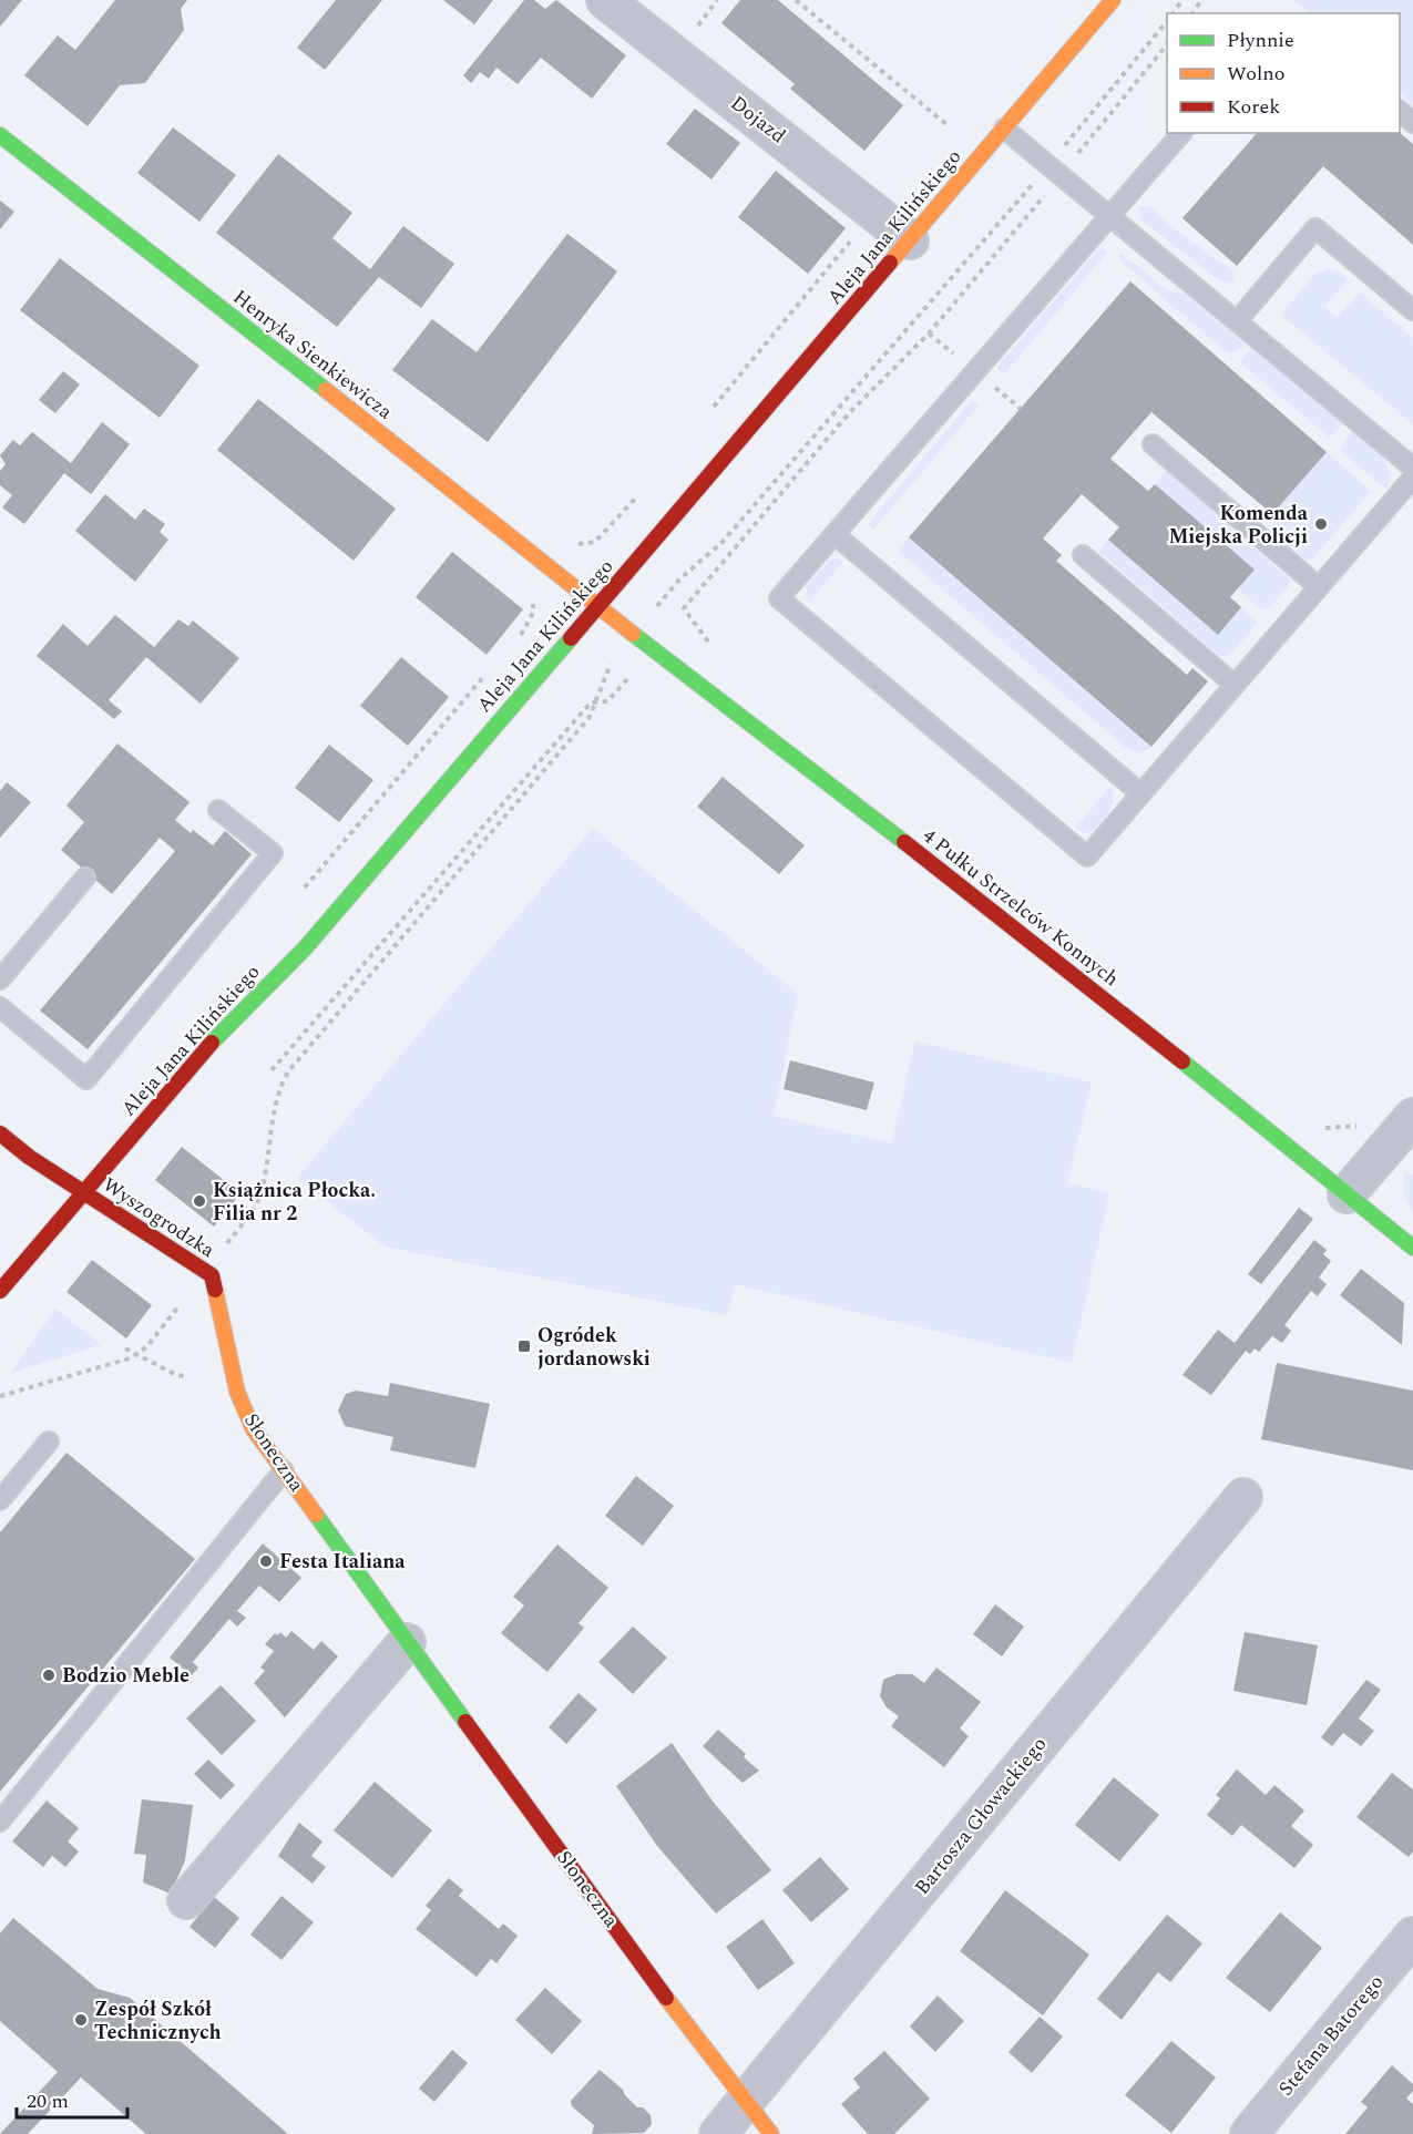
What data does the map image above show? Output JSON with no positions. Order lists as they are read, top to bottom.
{
  "streets": {
    "street": [
      "Dojazd",
      "Aleja Jana Kilińskiego",
      "Henryka Sienkiewicza",
      "4 Pułku Strzelców Konnych",
      "Wyszogrodzka",
      "Słoneczna",
      "Bartosza Głowackiego",
      "Stefana Batorego"
    ]
  },
  "crossings": [
    ["Dojazd", "Aleja Jana Kilińskiego"],
    ["Aleja Jana Kilińskiego", "Henryka Sienkiewicza"],
    ["Aleja Jana Kilińskiego", "4 Pułku Strzelców Konnych"],
    ["Aleja Jana Kilińskiego", "Wyszogrodzka"],
    ["Henryka Sienkiewicza", "4 Pułku Strzelców Konnych"],
    ["Wyszogrodzka", "Słoneczna"],
    ["Słoneczna", "Bartosza Głowackiego"]
  ],
  "places": {
    "other": [
      "Komenda Miejska Policji",
      "Książnica Płocka. Filia nr 2",
      "Festa Italiana",
      "Bodzio Meble",
      "Zespół Szkół Technicznych"
    ],
    "transit": ["Ogródek jordanowski"]
  },
  "legend": ["Płynnie", "Wolno", "Korek"],
  "scale_bar": "20 m"
}
